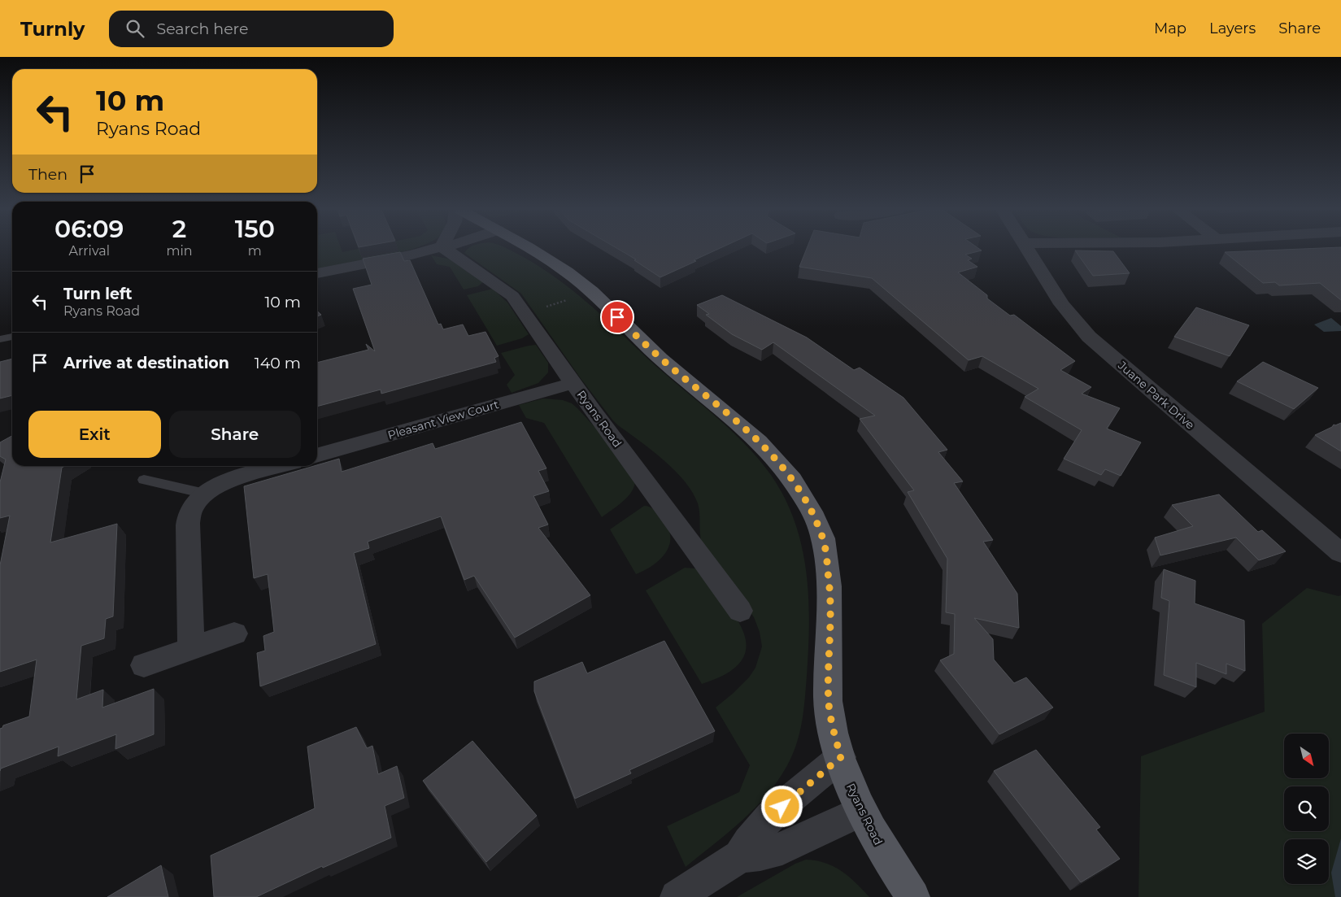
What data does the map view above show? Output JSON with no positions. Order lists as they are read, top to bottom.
{
  "streets": {
    "main road": ["Ryans Road"],
    "street": ["Juane Park Drive", "Pleasant View Court"]
  },
  "crossings": [
    ["Ryans Road", "Pleasant View Court"]
  ],
  "north": "bottom right",
  "page": {
    "header": "Turnly",
    "search": "Search here",
    "nav": ["Map", "Layers", "Share"],
    "turn": ["10 m", "Ryans Road"],
    "then": "Then",
    "eta": [
      "06:09",
      "Arrival",
      "2",
      "min",
      "150",
      "m"
    ],
    "list": [
      {
        "name": "Turn left",
        "note": "Ryans Road",
        "value": "10 m"
      },
      {
        "name": "Arrive at destination",
        "value": "140 m"
      }
    ],
    "buttons": ["Exit", "Share"]
  }
}
